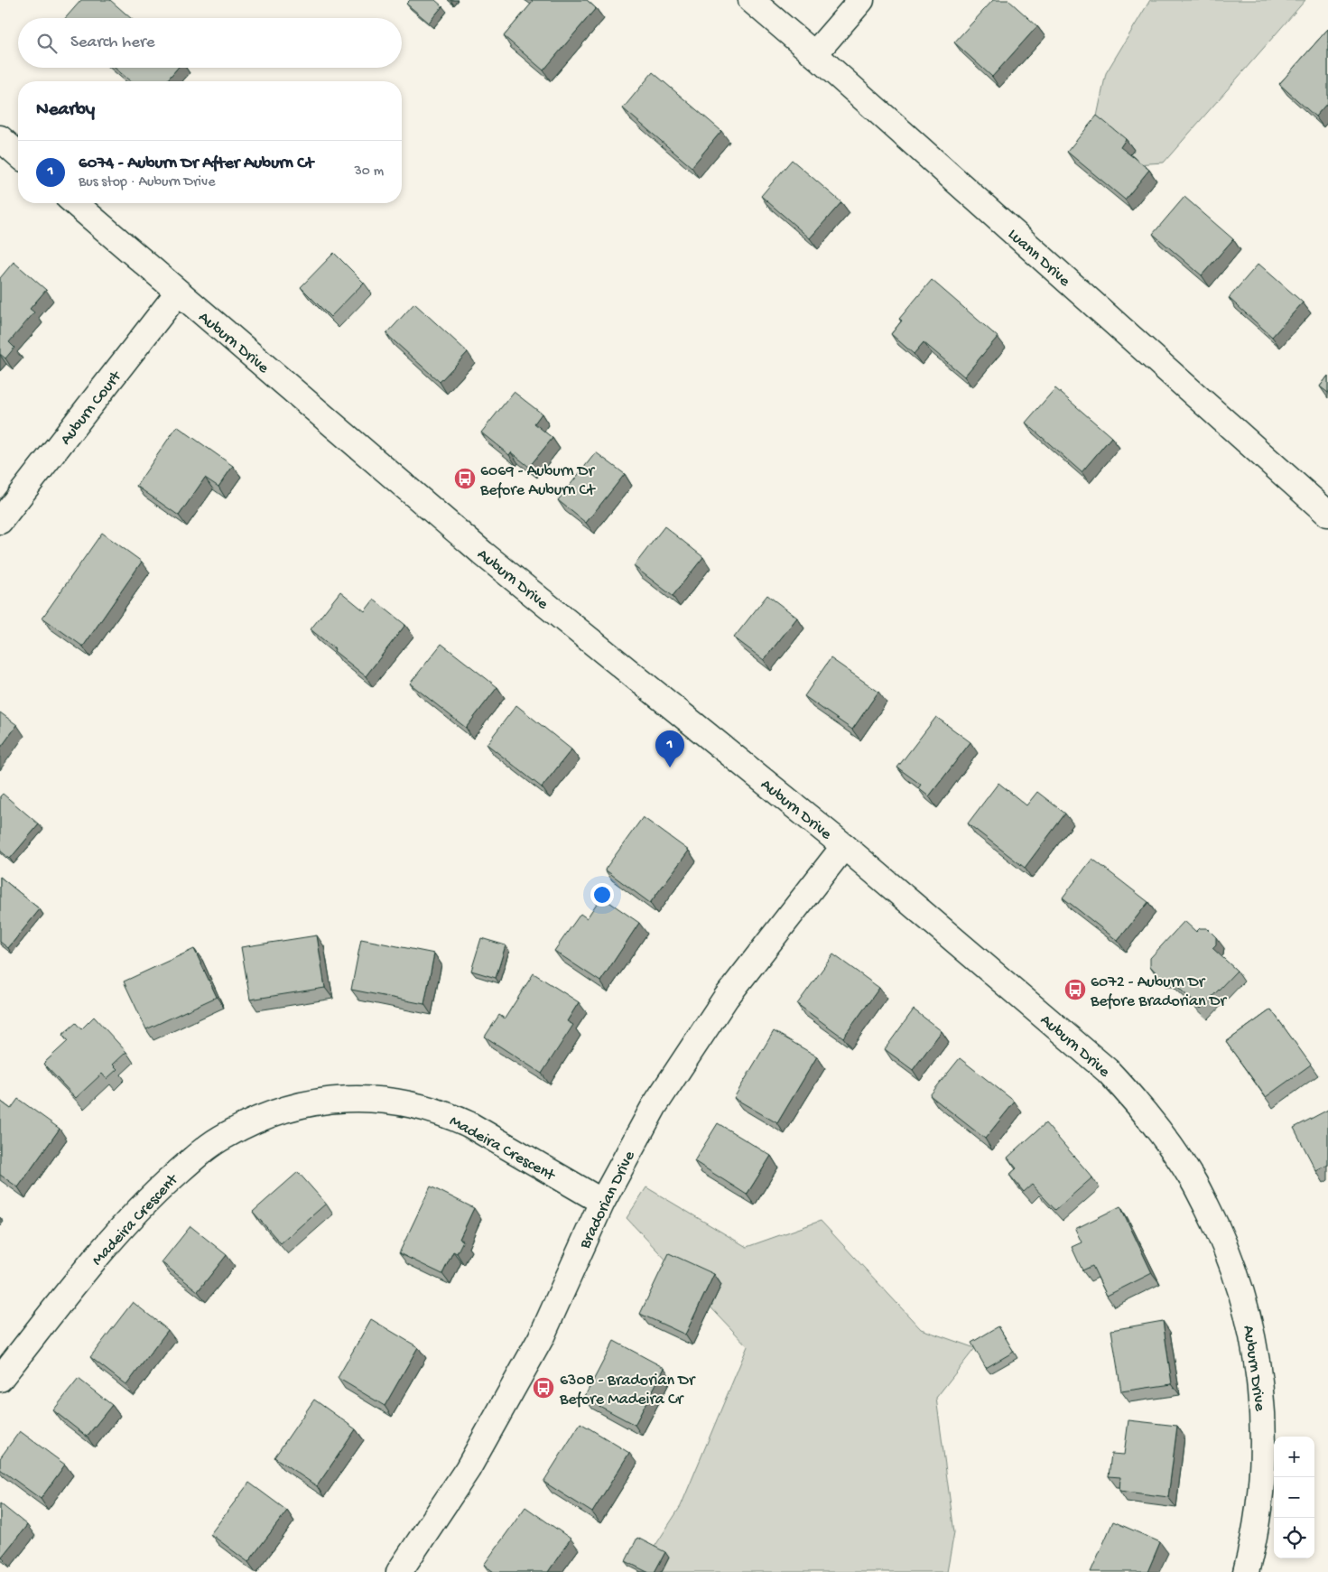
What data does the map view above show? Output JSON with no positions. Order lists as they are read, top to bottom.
{
  "streets": {
    "street": [
      "Luann Drive",
      "Auburn Drive",
      "Auburn Court",
      "Madeira Crescent",
      "Bradorian Drive"
    ]
  },
  "crossings": [
    ["Auburn Drive", "Auburn Court"],
    ["Auburn Drive", "Bradorian Drive"],
    ["Madeira Crescent", "Bradorian Drive"]
  ],
  "places": {
    "bus stop": ["6069 - Auburn Dr Before Auburn Ct", "6072 - Auburn Dr Before Bradorian Dr", "6308 - Bradorian Dr Before Madeira Cr"]
  },
  "page": {
    "search": "Search here",
    "heading": "Nearby",
    "list": [
      {
        "mark": "1",
        "name": "6074 - Auburn Dr After Auburn Ct",
        "note": "Bus stop · Auburn Drive",
        "value": "30 m"
      }
    ],
    "pins": "1",
    "map_buttons": ["+", "−"]
  }
}
